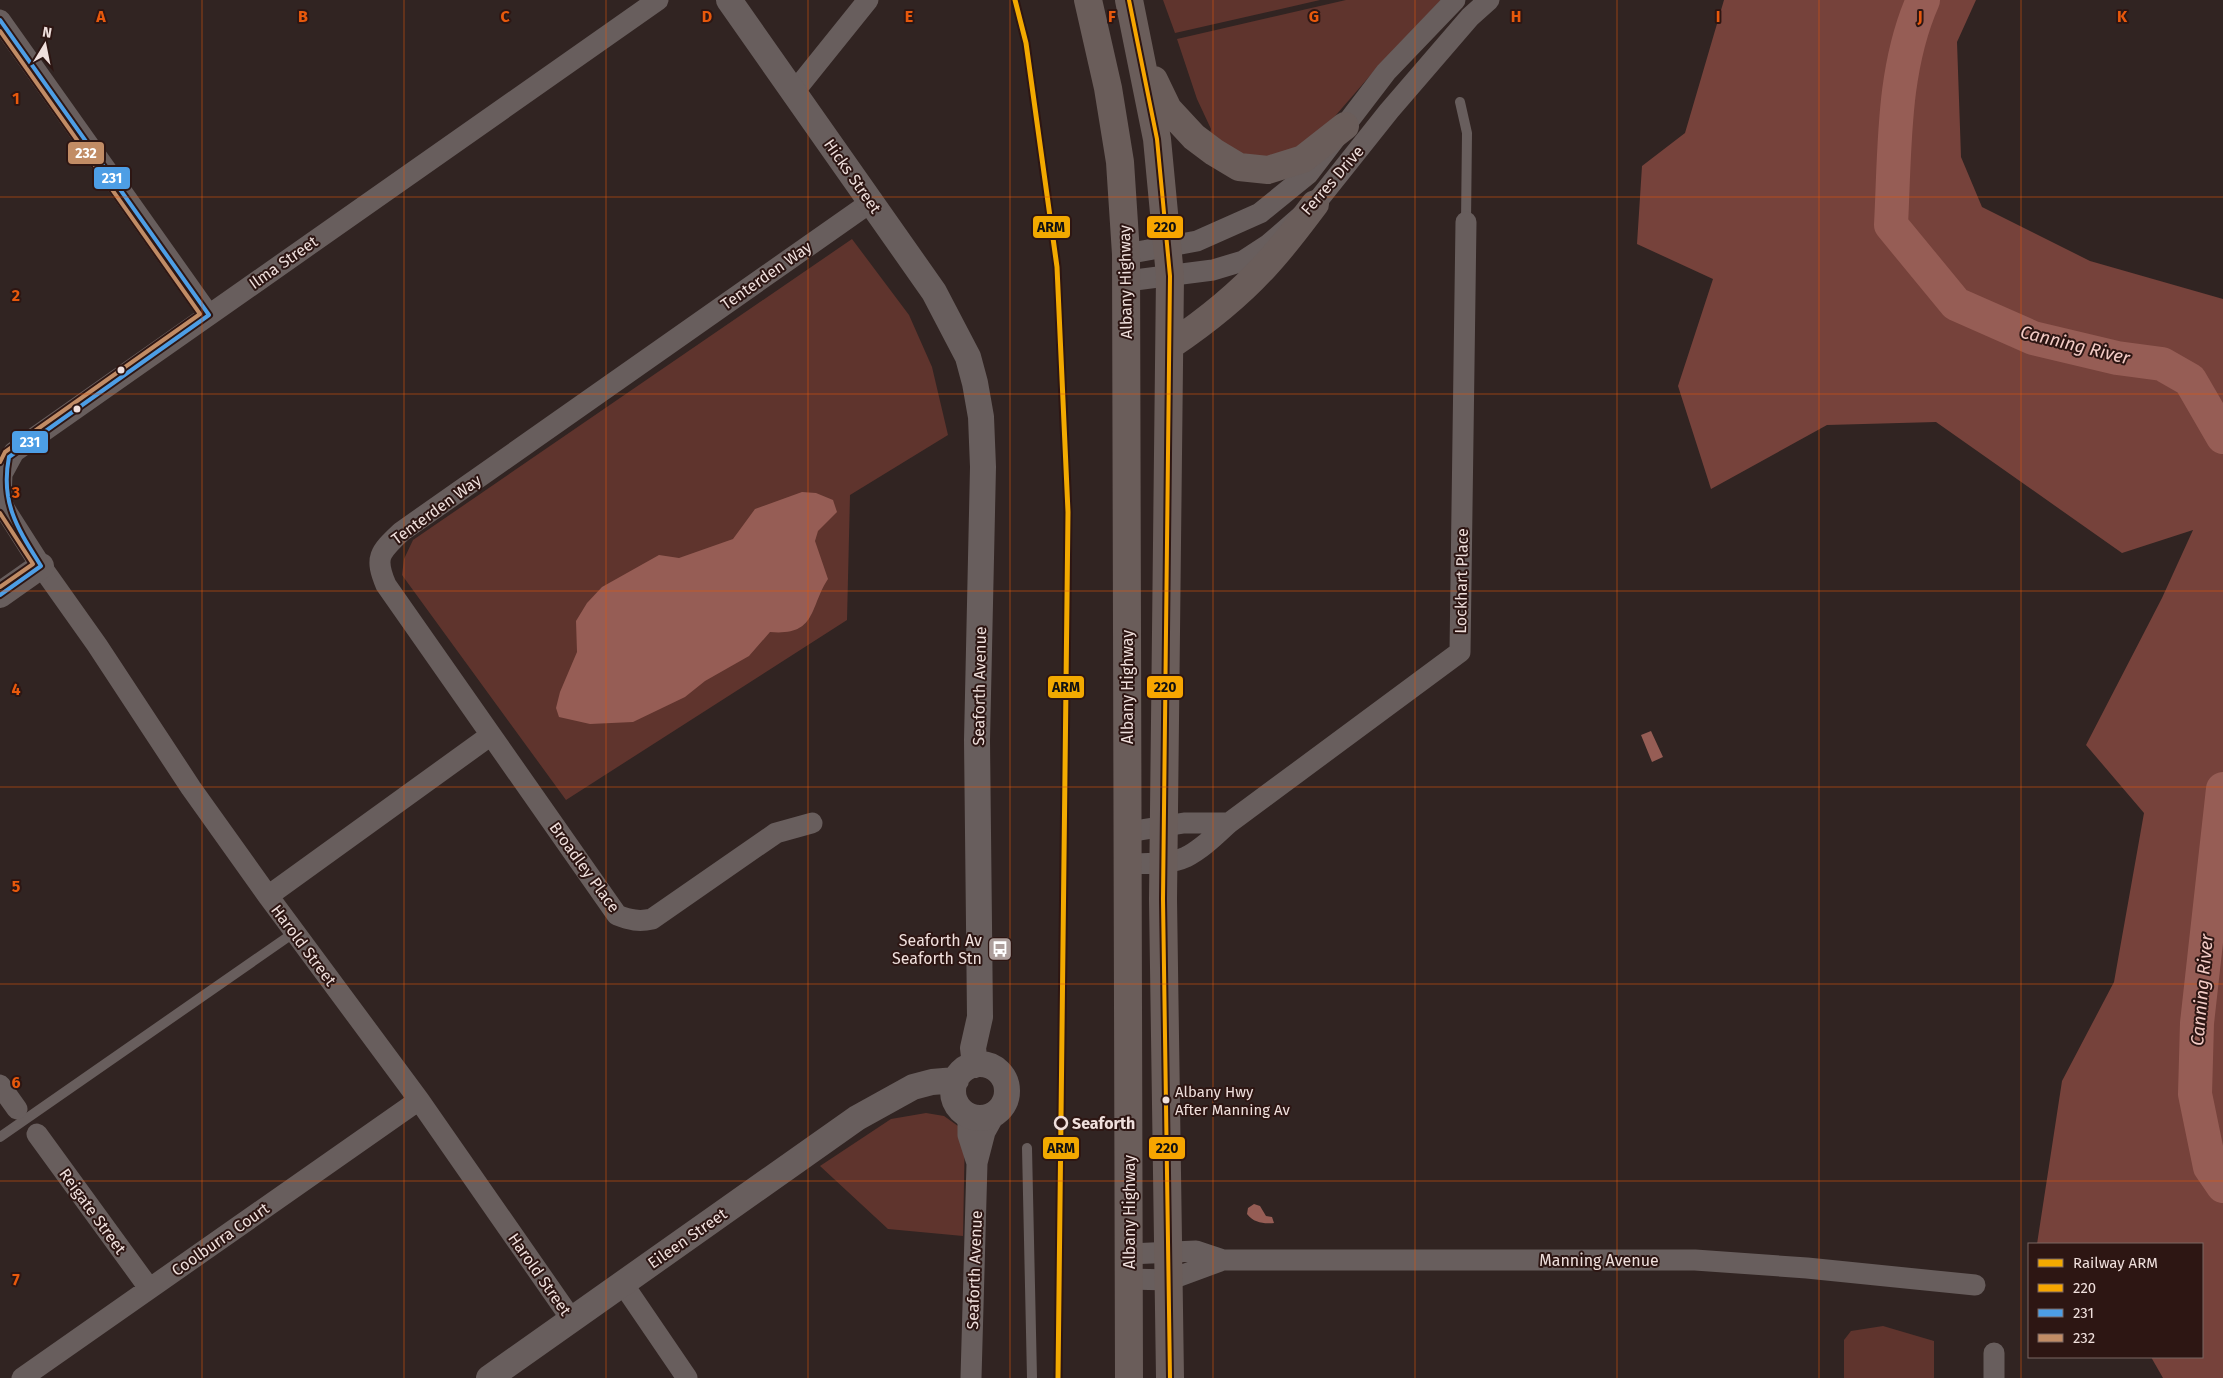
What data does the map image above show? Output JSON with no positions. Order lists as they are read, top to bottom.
{
  "streets": {
    "highway": ["Albany Highway"],
    "street": [
      "Hicks Street",
      "Ferres Drive",
      "Ilma Street",
      "Tenterden Way",
      "Lockhart Place",
      "Seaforth Avenue",
      "Broadley Place",
      "Harold Street",
      "Reigate Street",
      "Eileen Street",
      "Coolburra Court",
      "Manning Avenue"
    ]
  },
  "crossings": [
    ["Hicks Street", "Tenterden Way"],
    ["Hicks Street", "Seaforth Avenue"],
    ["Ferres Drive", "Albany Highway"],
    ["Ilma Street", "Harold Street"],
    ["Tenterden Way", "Broadley Place"],
    ["Albany Highway", "Lockhart Place"],
    ["Albany Highway", "Manning Avenue"],
    ["Seaforth Avenue", "Eileen Street"],
    ["Harold Street", "Eileen Street"],
    ["Harold Street", "Coolburra Court"],
    ["Reigate Street", "Coolburra Court"]
  ],
  "water": ["Canning River"],
  "places": {
    "bus stop": ["Seaforth Av Seaforth Stn"],
    "other": ["Albany Hwy After Manning Av", "Seaforth"]
  },
  "lines": [
    "rail line ARM",
    "transit line 220",
    "transit line 231",
    "transit line 232"
  ],
  "legend": [
    "Railway ARM",
    "220",
    "231",
    "232"
  ],
  "north": "top",
  "grid": {
    "columns": [
      "A",
      "B",
      "C",
      "D",
      "E",
      "F",
      "G",
      "H",
      "I",
      "J",
      "K"
    ],
    "rows": [
      "1",
      "2",
      "3",
      "4",
      "5",
      "6",
      "7"
    ]
  }
}
